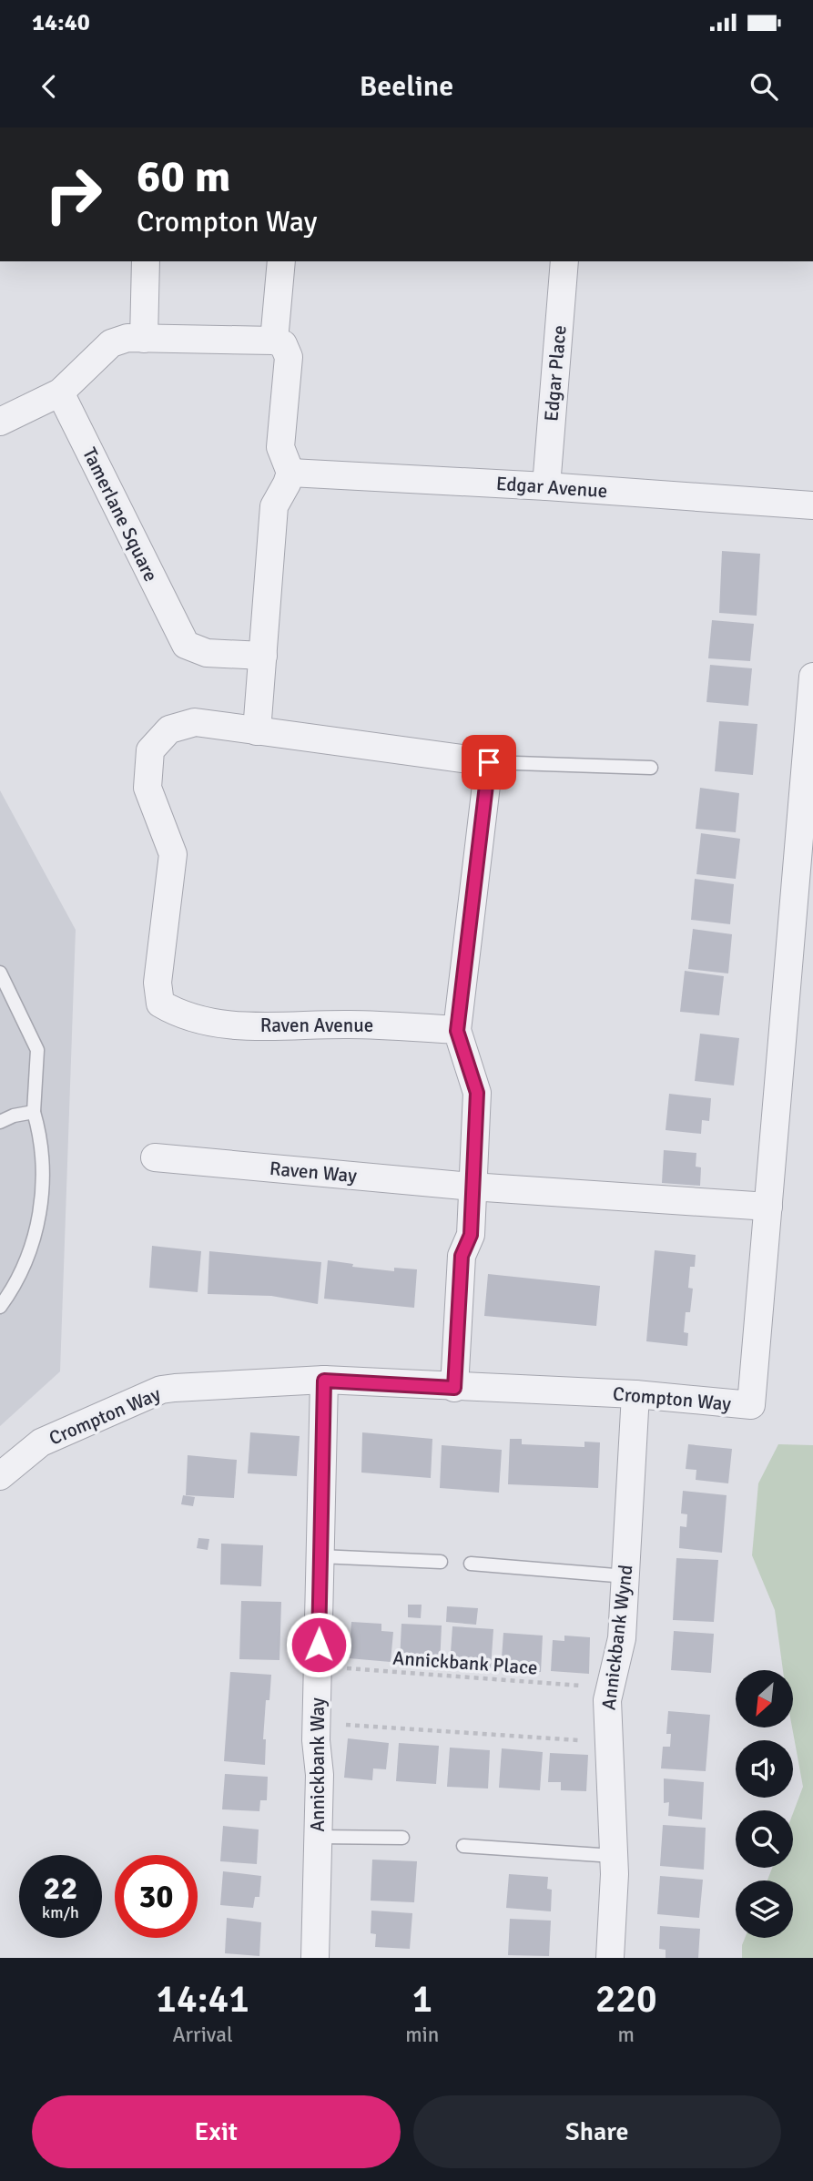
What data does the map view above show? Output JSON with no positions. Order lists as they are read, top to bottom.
{
  "streets": {
    "street": [
      "Edgar Place",
      "Edgar Avenue",
      "Tamerlane Square",
      "Raven Avenue",
      "Raven Way",
      "Crompton Way",
      "Annickbank Wynd",
      "Annickbank Way"
    ],
    "path": ["Annickbank Place"]
  },
  "crossings": [
    ["Edgar Place", "Edgar Avenue"],
    ["Raven Way", "Crompton Way"],
    ["Crompton Way", "Annickbank Wynd"],
    ["Crompton Way", "Annickbank Way"],
    ["Annickbank Wynd", "Annickbank Place"],
    ["Annickbank Place", "Annickbank Way"]
  ],
  "north": "bottom left",
  "page": {
    "status": "14:40",
    "header": "Beeline",
    "turn": ["60 m", "Crompton Way"],
    "speed": "22 km/h",
    "limit": "30",
    "eta": [
      "14:41",
      "Arrival",
      "1",
      "min",
      "220",
      "m"
    ],
    "buttons": ["Exit", "Share"]
  }
}
